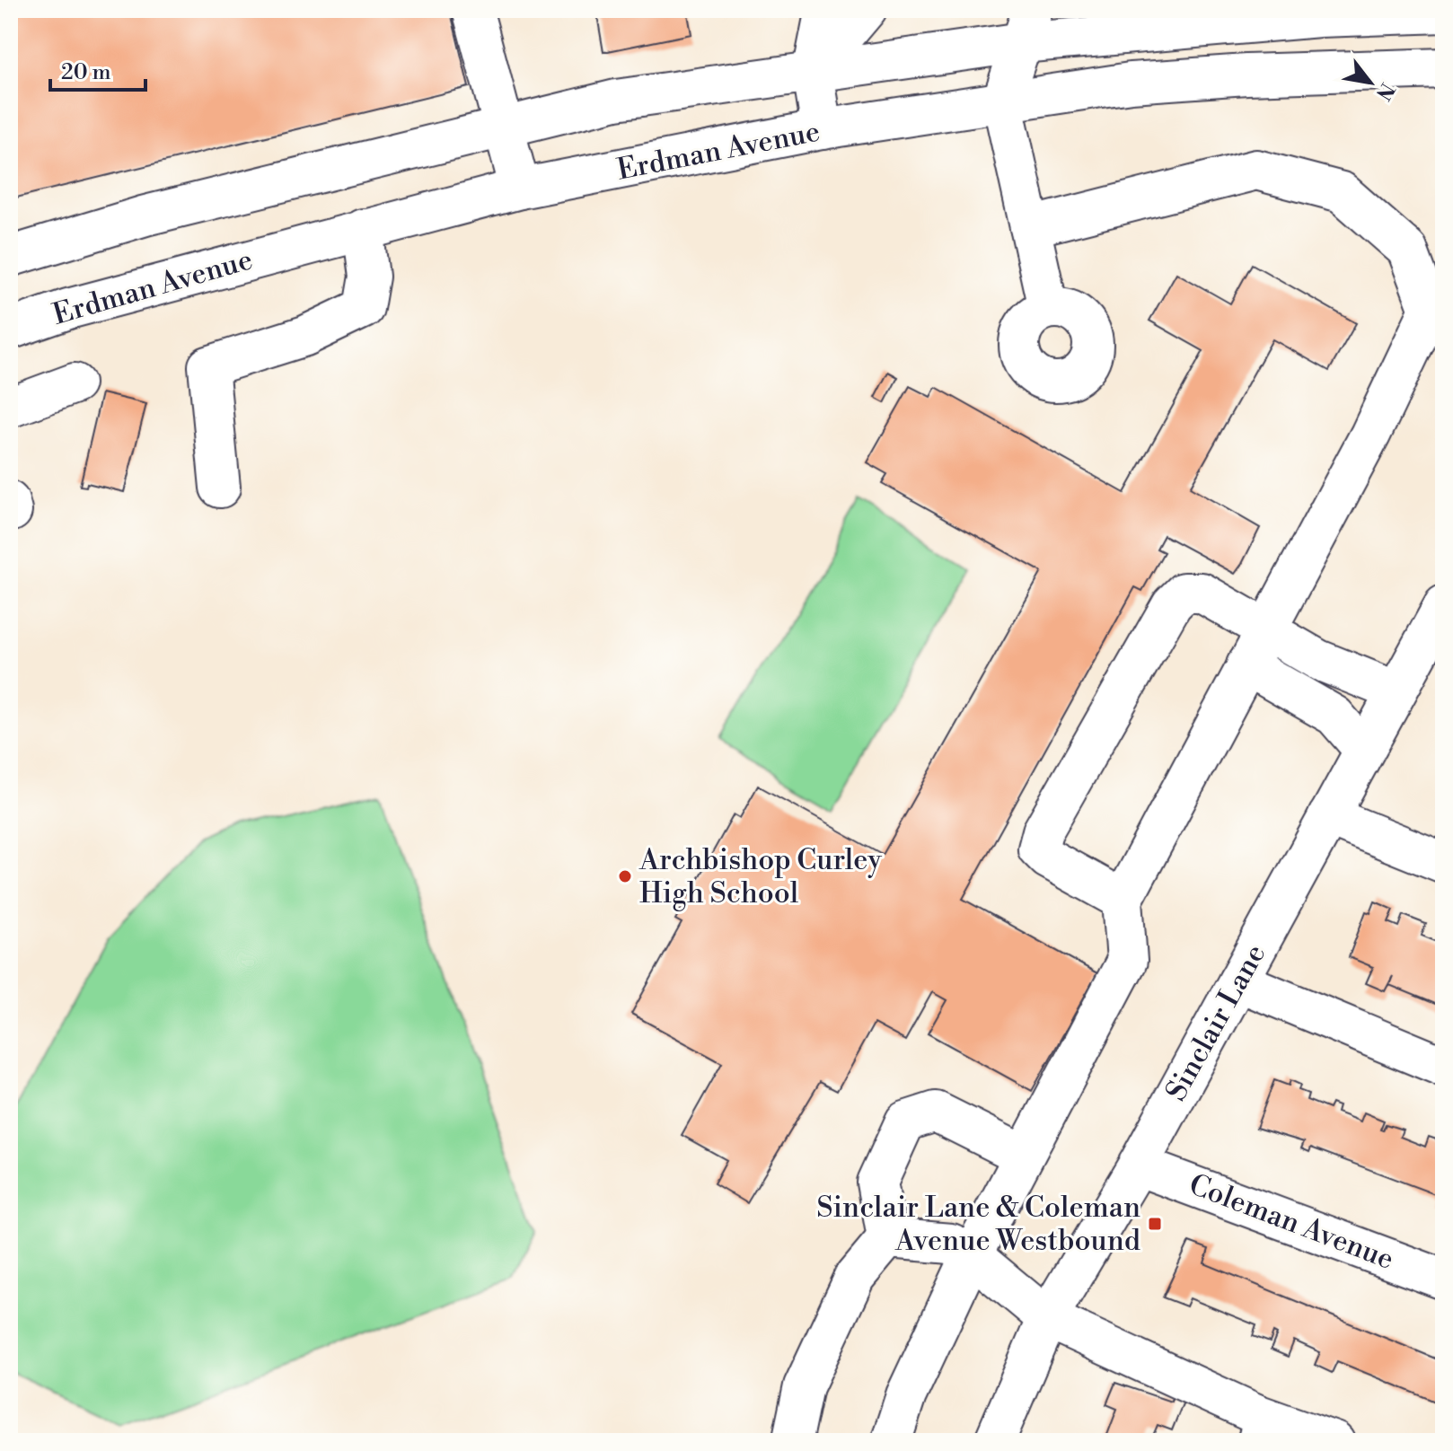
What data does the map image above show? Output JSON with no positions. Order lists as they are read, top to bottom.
{
  "streets": {
    "main road": ["Erdman Avenue", "Sinclair Lane", "Coleman Avenue"]
  },
  "crossings": [
    ["Sinclair Lane", "Coleman Avenue"]
  ],
  "places": {
    "other": ["Archbishop Curley High School"],
    "transit": ["Sinclair Lane & Coleman Avenue Westbound"]
  },
  "scale_bar": "20 m",
  "north": "bottom right"
}
